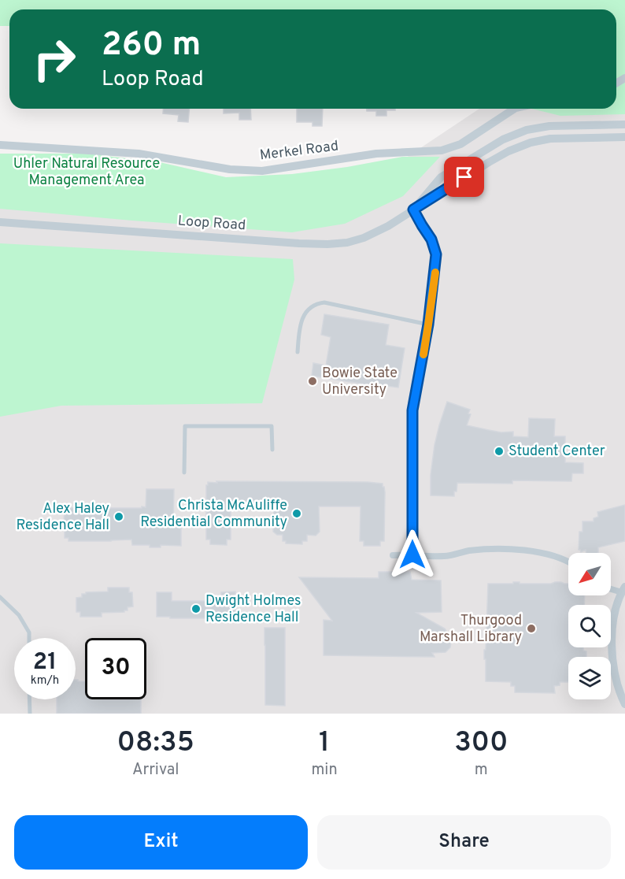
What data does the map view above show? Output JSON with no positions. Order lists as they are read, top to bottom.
{
  "streets": {
    "street": ["Merkel Road", "Loop Road"]
  },
  "parks": ["Uhler Natural Resource Management Area"],
  "places": [
    "Bowie State University",
    "Student Center",
    "Christa McAuliffe Residential Community",
    "Alex Haley Residence Hall",
    "Dwight Holmes Residence Hall",
    "Thurgood Marshall Library"
  ],
  "north": "bottom left",
  "page": {
    "turn": ["260 m", "Loop Road"],
    "speed": "21 km/h",
    "limit": "30",
    "eta": [
      "08:35",
      "Arrival",
      "1",
      "min",
      "300",
      "m"
    ],
    "buttons": ["Exit", "Share"]
  }
}
